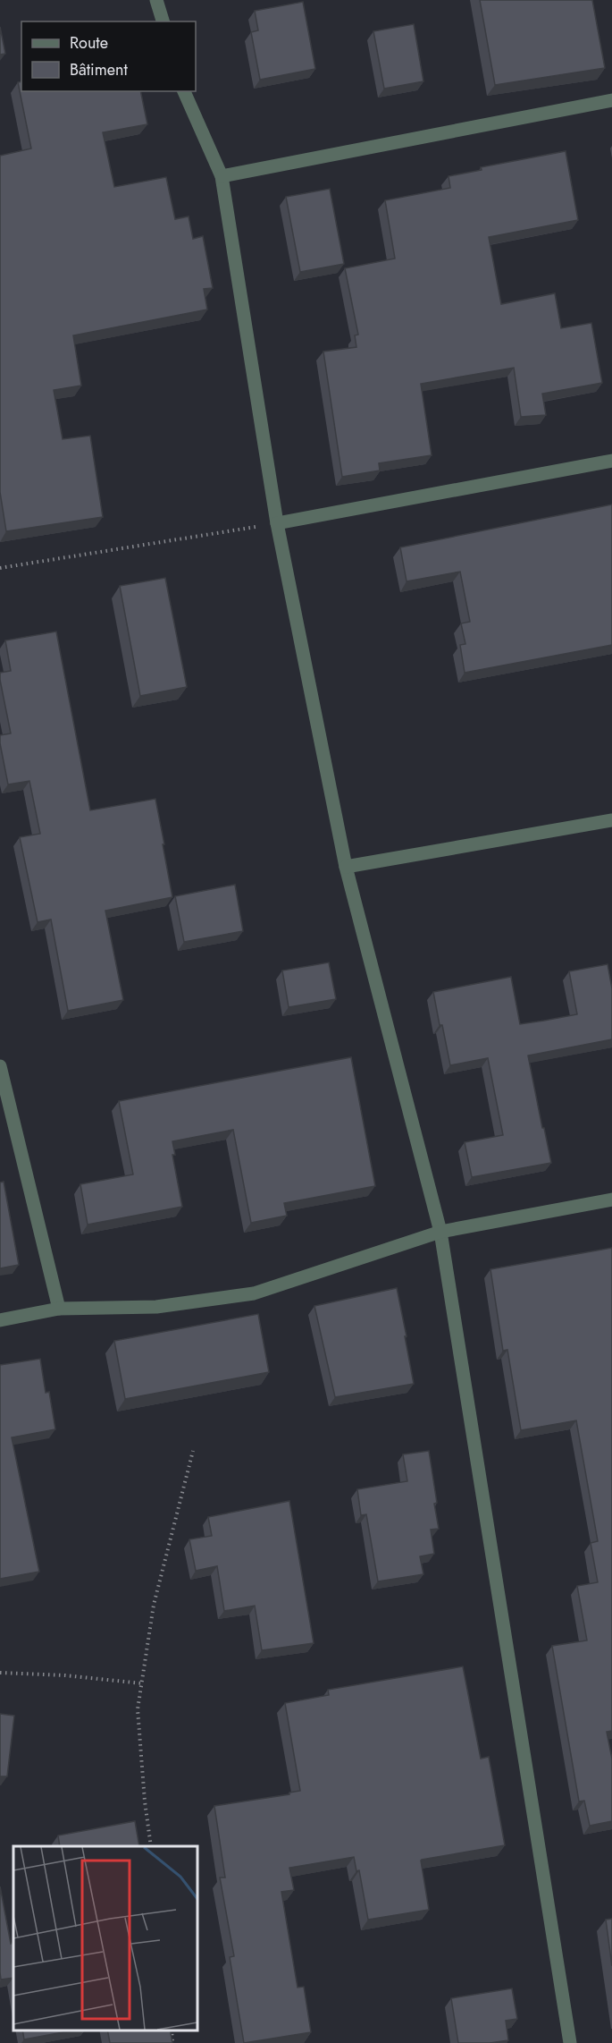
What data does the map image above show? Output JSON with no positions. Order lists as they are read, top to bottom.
{
  "legend": ["Route", "Bâtiment"]
}
